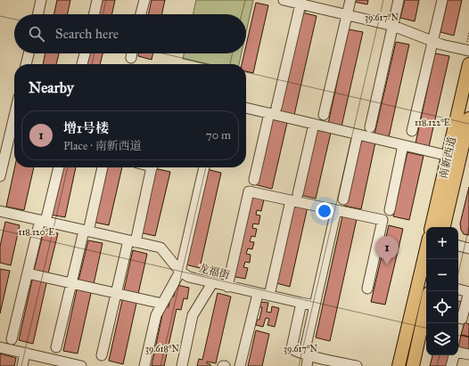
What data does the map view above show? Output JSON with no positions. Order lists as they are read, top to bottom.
{
  "streets": {
    "main road": ["南新西道"],
    "street": ["龙福街"]
  },
  "page": {
    "search": "Search here",
    "heading": "Nearby",
    "list": [
      {
        "mark": "1",
        "name": "增1号楼",
        "note": "Place · 南新西道",
        "value": "70 m"
      }
    ],
    "map_buttons": ["+", "−"],
    "pins": "1"
  },
  "coordinates": [
    "39.617°N",
    "118.122°E",
    "118.120°E",
    "39.618°N"
  ]
}
